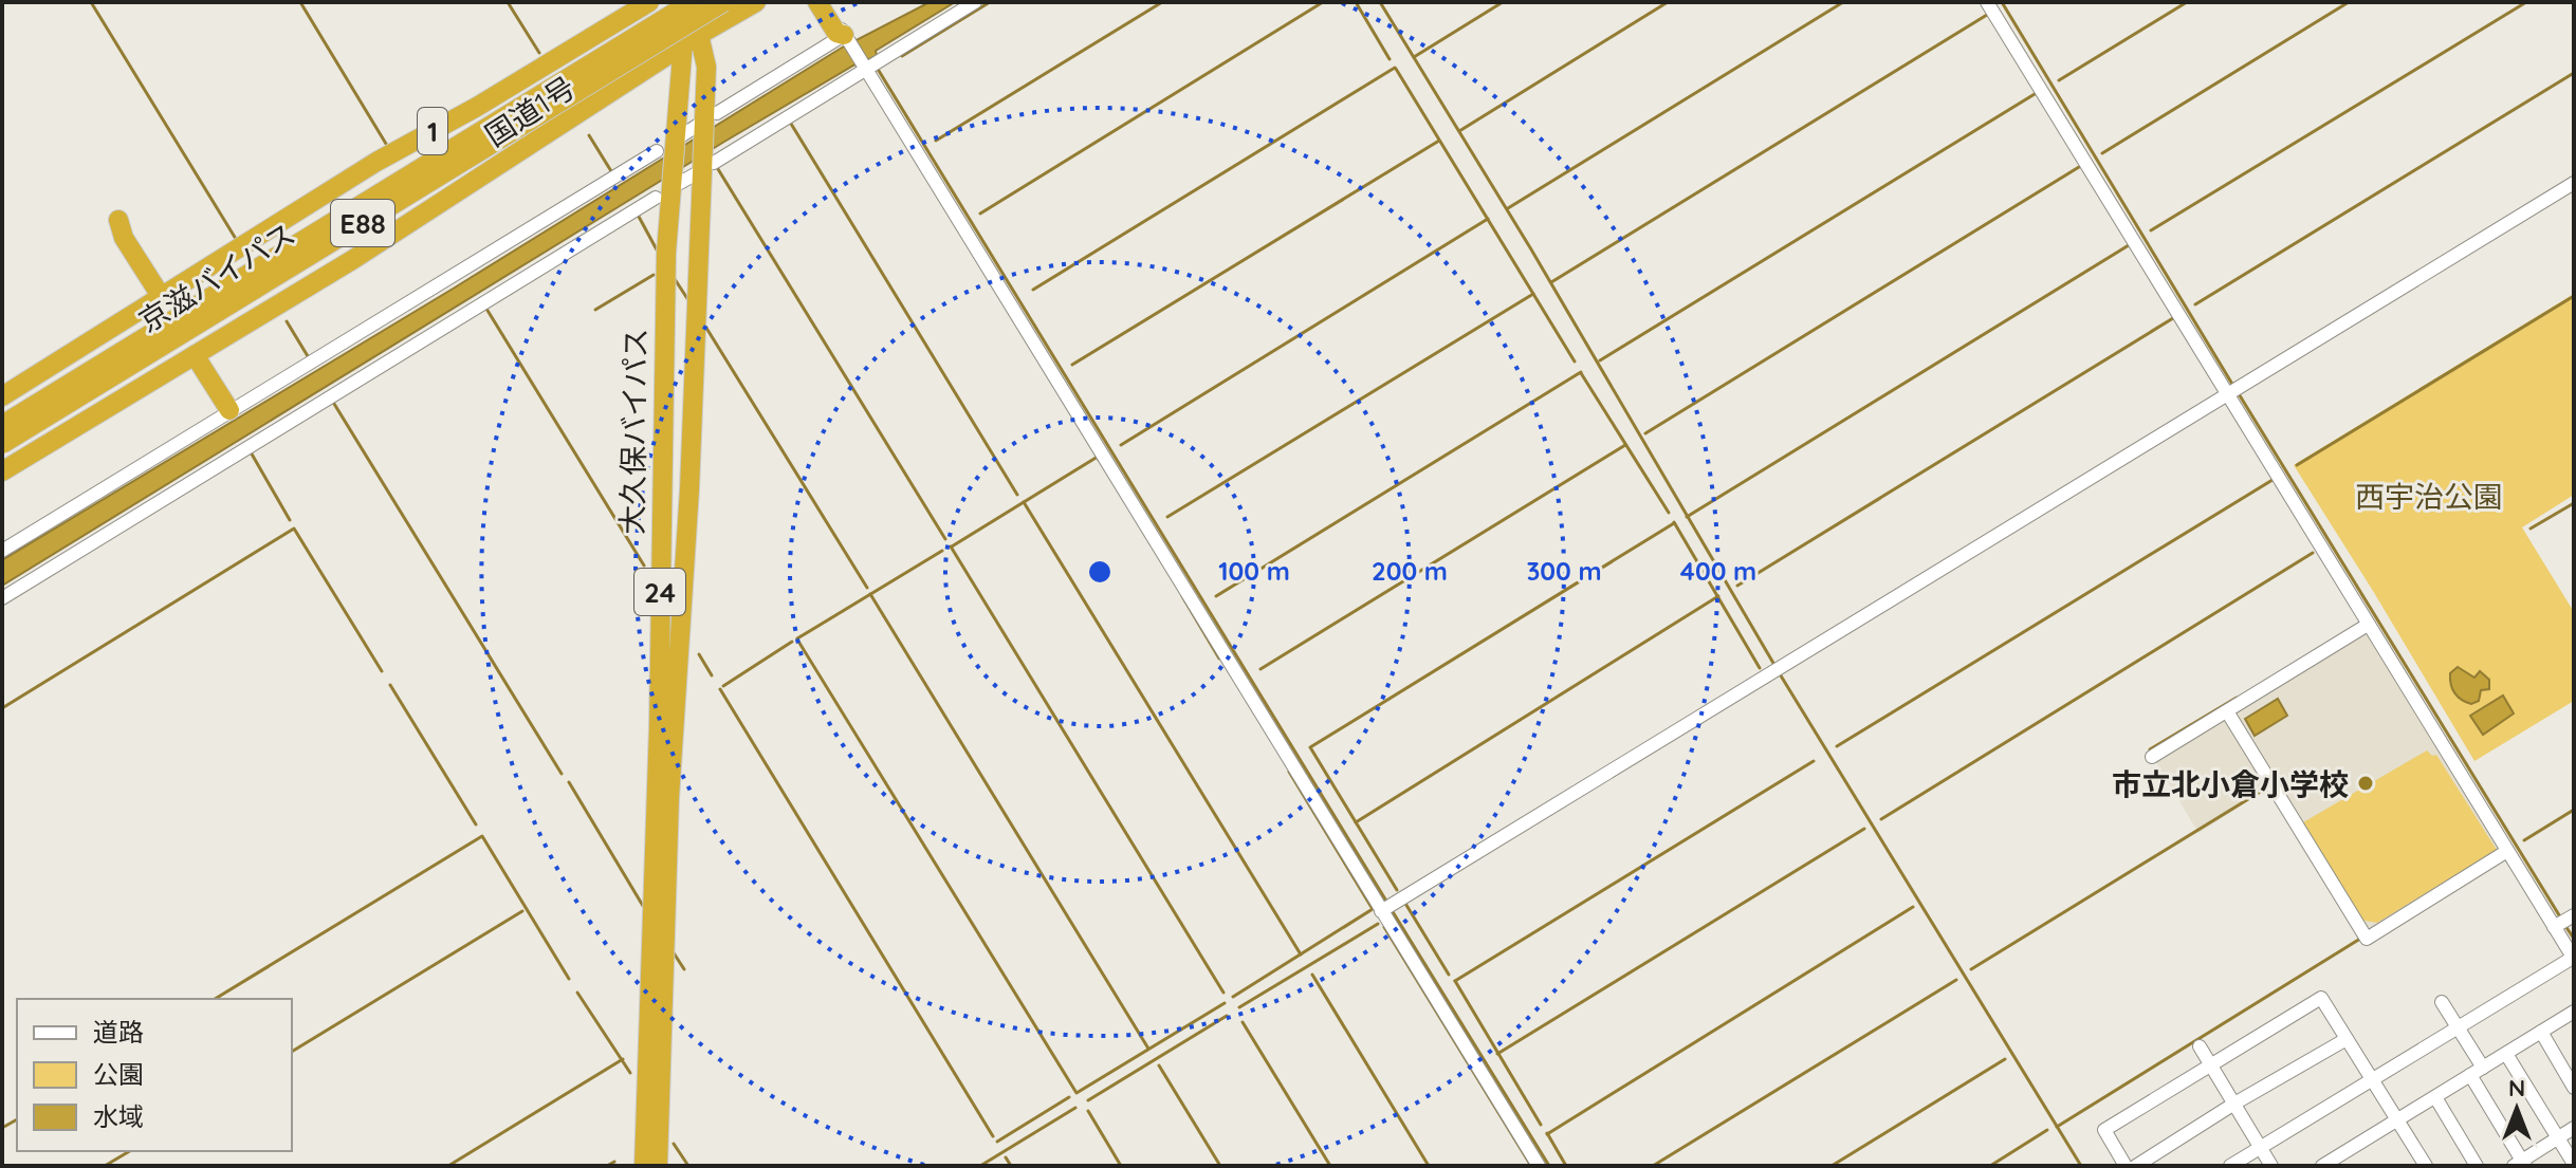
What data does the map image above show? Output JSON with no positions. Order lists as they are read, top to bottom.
{
  "streets": {
    "highway": [
      "国道1号",
      "1",
      "E88",
      "京滋バイパス",
      "大久保バイパス",
      "24"
    ]
  },
  "crossings": [
    ["国道1号", "大久保バイパス"],
    ["京滋バイパス", "大久保バイパス"]
  ],
  "parks": ["西宇治公園"],
  "places": ["市立北小倉小学校"],
  "legend": ["道路", "公園", "水域"],
  "north": "top",
  "rings": [
    "100 m",
    "200 m",
    "300 m",
    "400 m"
  ]
}
